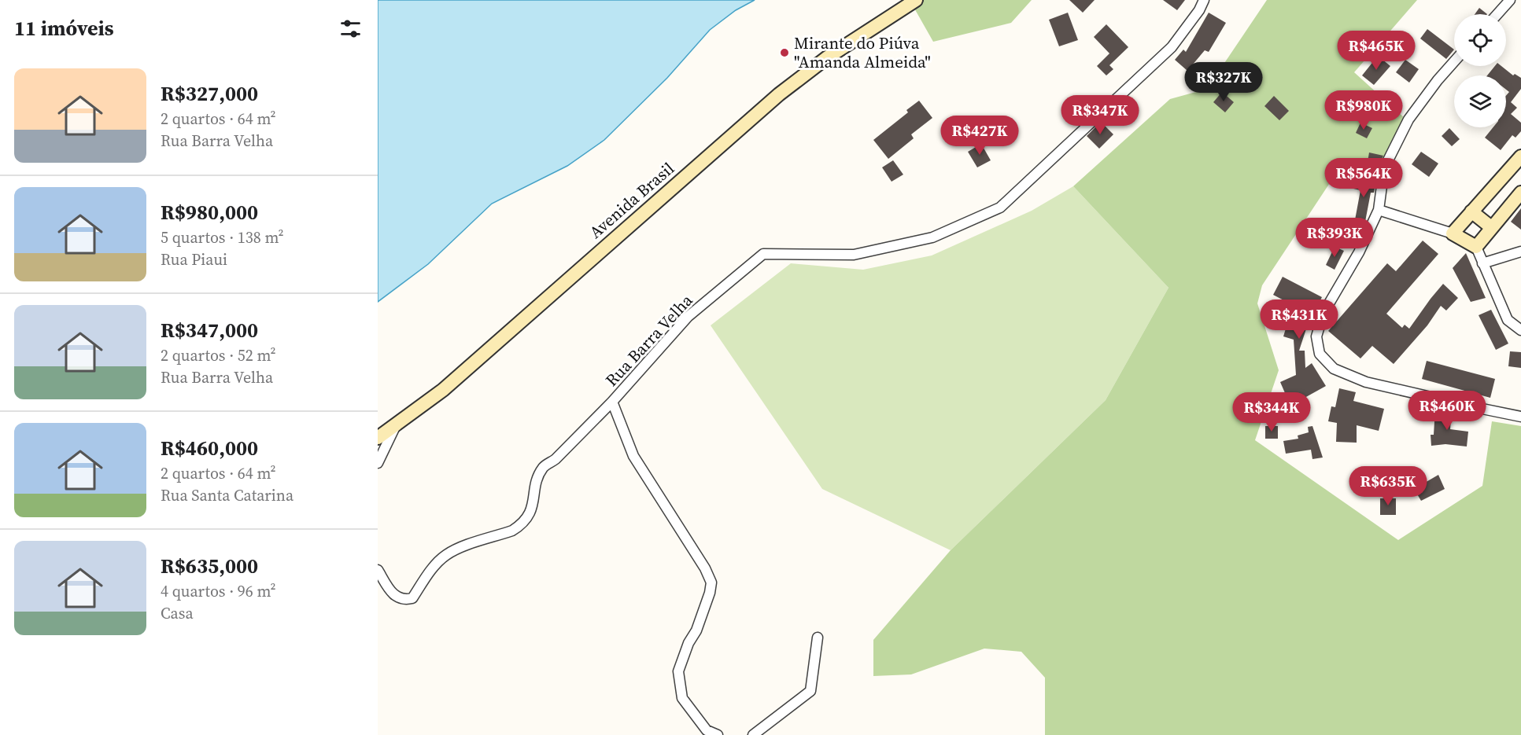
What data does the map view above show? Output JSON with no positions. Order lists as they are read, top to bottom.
{
  "streets": {
    "main road": ["Avenida Brasil"],
    "street": ["Rua Barra Velha"]
  },
  "places": ["Mirante do Piúva \"Amanda Almeida\""],
  "page": {
    "heading": "11 imóveis",
    "price": [
      "R$465K",
      "R$327K",
      "R$980K",
      "R$347K",
      "R$427K",
      "R$564K",
      "R$393K",
      "R$431K",
      "R$460K",
      "R$344K",
      "R$635K"
    ],
    "list": [
      {
        "name": "R$327,000",
        "note": "2 quartos · 64 m² · Rua Barra Velha"
      },
      {
        "name": "R$980,000",
        "note": "5 quartos · 138 m² · Rua Piaui"
      },
      {
        "name": "R$347,000",
        "note": "2 quartos · 52 m² · Rua Barra Velha"
      },
      {
        "name": "R$460,000",
        "note": "2 quartos · 64 m² · Rua Santa Catarina"
      },
      {
        "name": "R$635,000",
        "note": "4 quartos · 96 m² · Casa"
      }
    ]
  }
}
